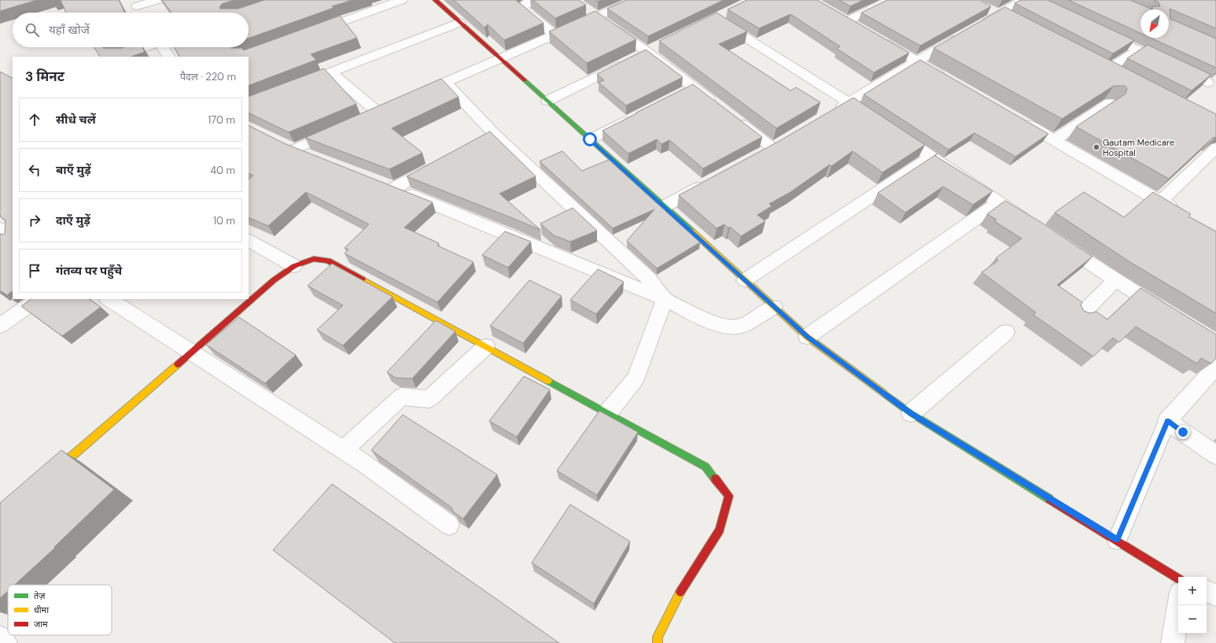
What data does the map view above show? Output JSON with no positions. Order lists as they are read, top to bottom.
{
  "places": ["Gautam Medicare Hospital"],
  "legend": ["तेज़", "धीमा", "जाम"],
  "north": "bottom left",
  "page": {
    "search": "यहाँ खोजें",
    "heading": ["3 मिनट", "पैदल · 220 m"],
    "list": [
      ["सीधे चलें", "170 m"],
      ["बाएँ मुड़ें", "40 m"],
      ["दाएँ मुड़ें", "10 m"],
      "गंतव्य पर पहुँचे"
    ],
    "map_buttons": ["+", "−"]
  }
}
